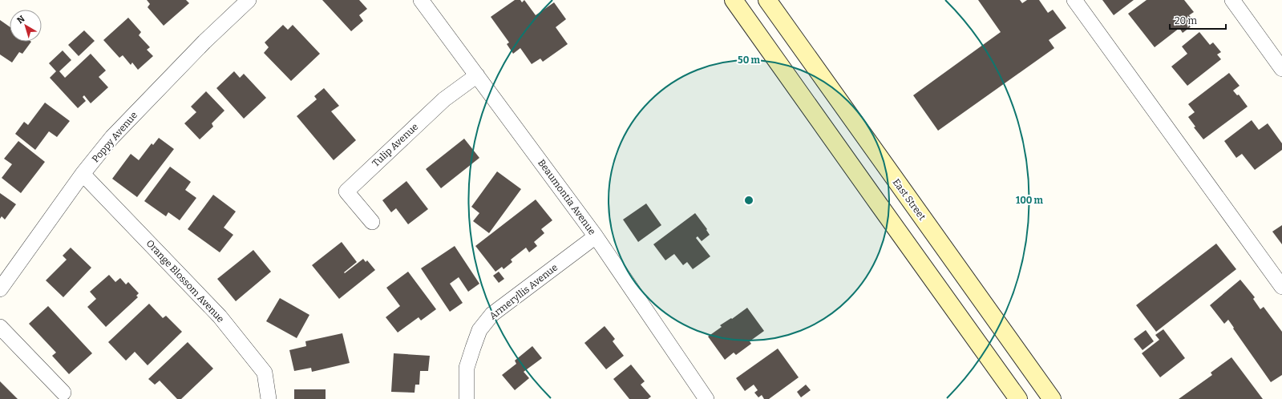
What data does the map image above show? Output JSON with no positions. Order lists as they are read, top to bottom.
{
  "streets": {
    "main road": ["East Street"],
    "street": [
      "Poppy Avenue",
      "Tulip Avenue",
      "Beaumontia Avenue",
      "Orange Blossom Avenue",
      "Armeryllis Avenue"
    ]
  },
  "crossings": [
    ["Poppy Avenue", "Orange Blossom Avenue"],
    ["Tulip Avenue", "Beaumontia Avenue"],
    ["Beaumontia Avenue", "Armeryllis Avenue"]
  ],
  "scale_bar": "20 m",
  "north": "top left",
  "rings": ["50 m", "100 m"]
}
